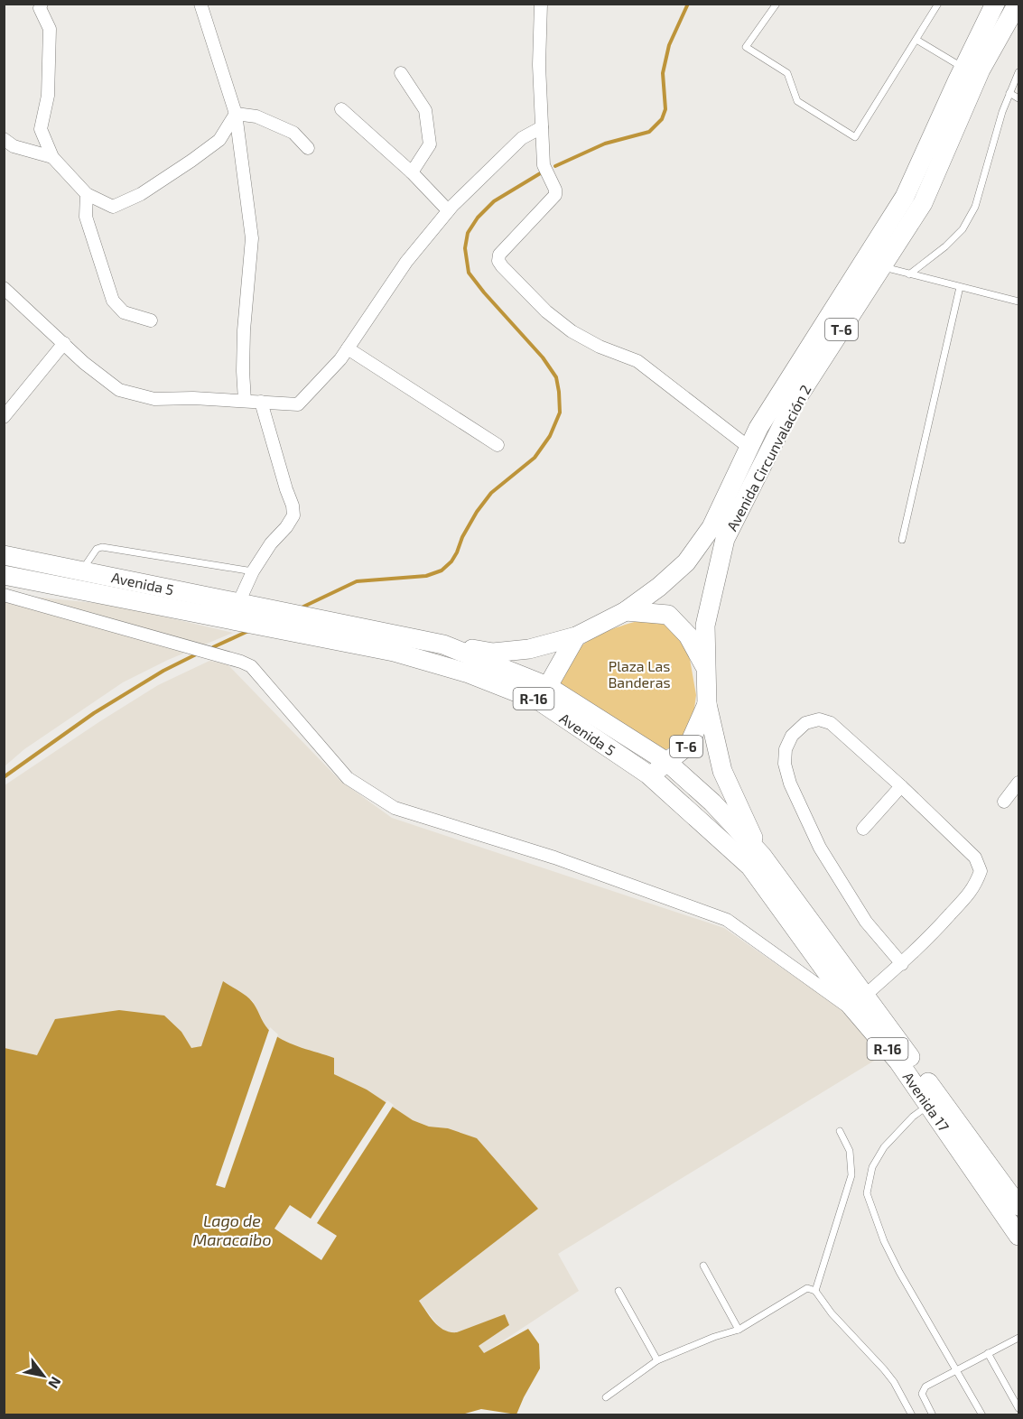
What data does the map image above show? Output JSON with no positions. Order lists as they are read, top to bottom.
{
  "streets": {
    "main road": [
      "T-6",
      "Avenida Circunvalación 2",
      "Avenida 5",
      "R-16",
      "Avenida 17"
    ]
  },
  "crossings": [
    ["T-6", "Avenida Circunvalación 2"],
    ["T-6", "Avenida 5"],
    ["Avenida Circunvalación 2", "Avenida 5"],
    ["Avenida Circunvalación 2", "Avenida 17"],
    ["Avenida 5", "Avenida 17"]
  ],
  "water": ["Lago de Maracaibo"],
  "parks": ["Plaza Las Banderas"],
  "north": "bottom right"
}
